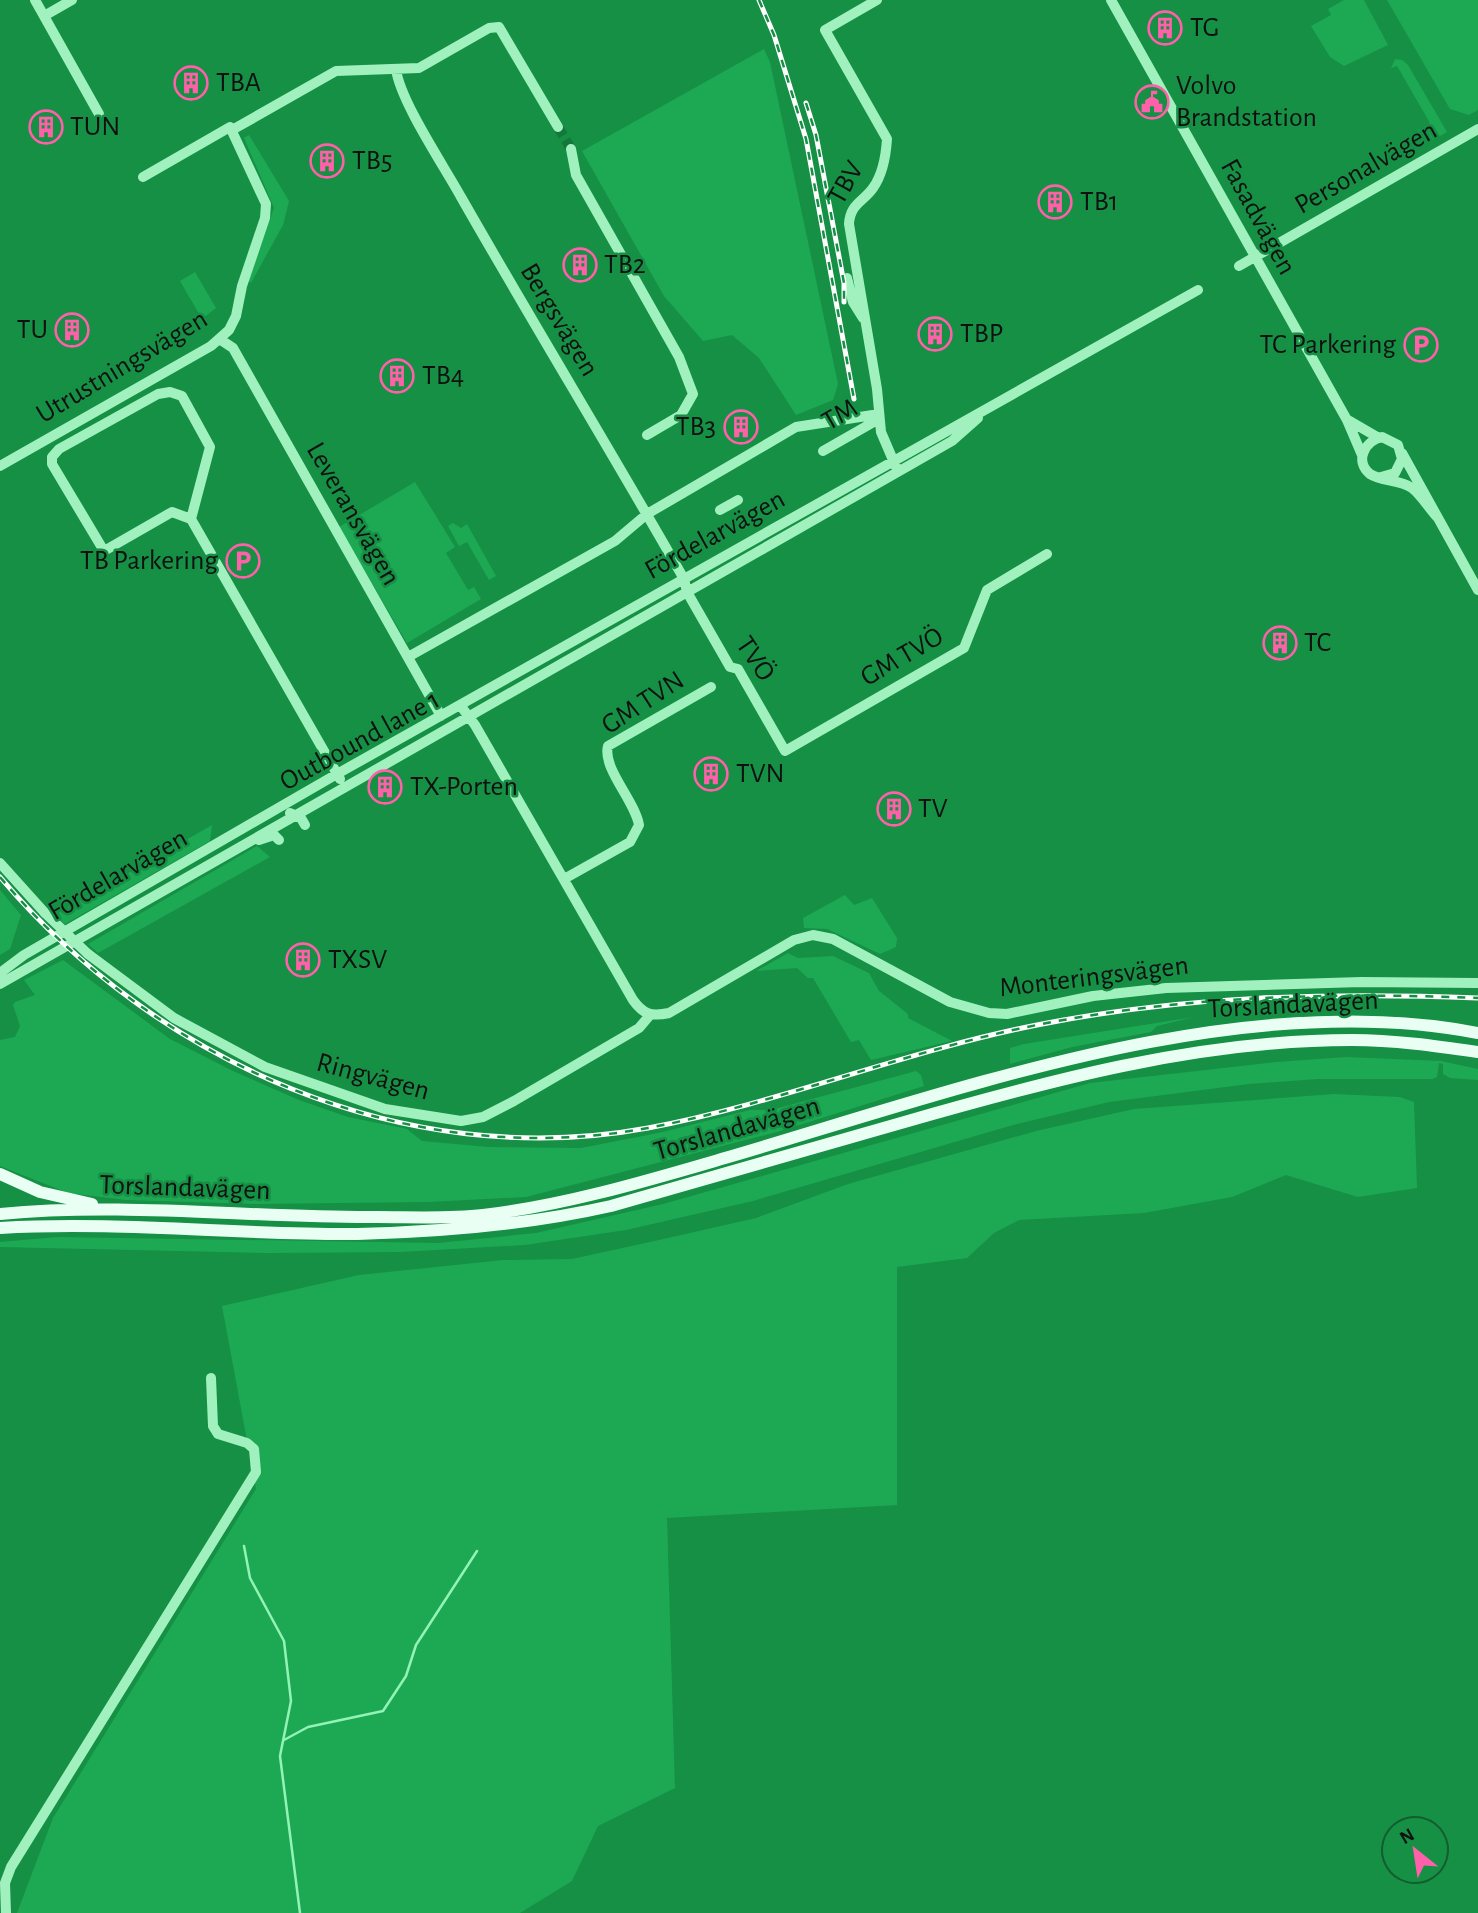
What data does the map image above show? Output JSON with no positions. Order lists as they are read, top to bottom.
{
  "streets": {
    "main road": ["Torslandavägen"],
    "street": [
      "Personalvägen",
      "TBV",
      "Fasadvägen",
      "Bergsvägen",
      "Utrustningsvägen",
      "TM",
      "Leveransvägen",
      "Fördelarvägen",
      "GM TVÖ",
      "TVÖ",
      "GM TVN",
      "Outbound lane 1",
      "Monteringsvägen",
      "Ringvägen"
    ]
  },
  "crossings": [
    ["Personalvägen", "Fasadvägen"],
    ["TBV", "TM"],
    ["TBV", "Fördelarvägen"],
    ["Bergsvägen", "Fördelarvägen"],
    ["Bergsvägen", "TVÖ"],
    ["Utrustningsvägen", "Leveransvägen"],
    ["Fördelarvägen", "TVÖ"],
    ["Fördelarvägen", "Outbound lane 1"],
    ["GM TVÖ", "TVÖ"],
    ["Monteringsvägen", "Ringvägen"]
  ],
  "places": {
    "building": [
      "TG",
      "TBA",
      "TUN",
      "TB5",
      "TB1",
      "TB2",
      "TU",
      "TBP",
      "TB4",
      "TB3",
      "TC",
      "TVN",
      "TX-Porten",
      "TV",
      "TXSV"
    ],
    "public building": ["Volvo Brandstation"],
    "parking": ["TC Parkering", "TB Parkering"]
  },
  "north": "top left"
}
